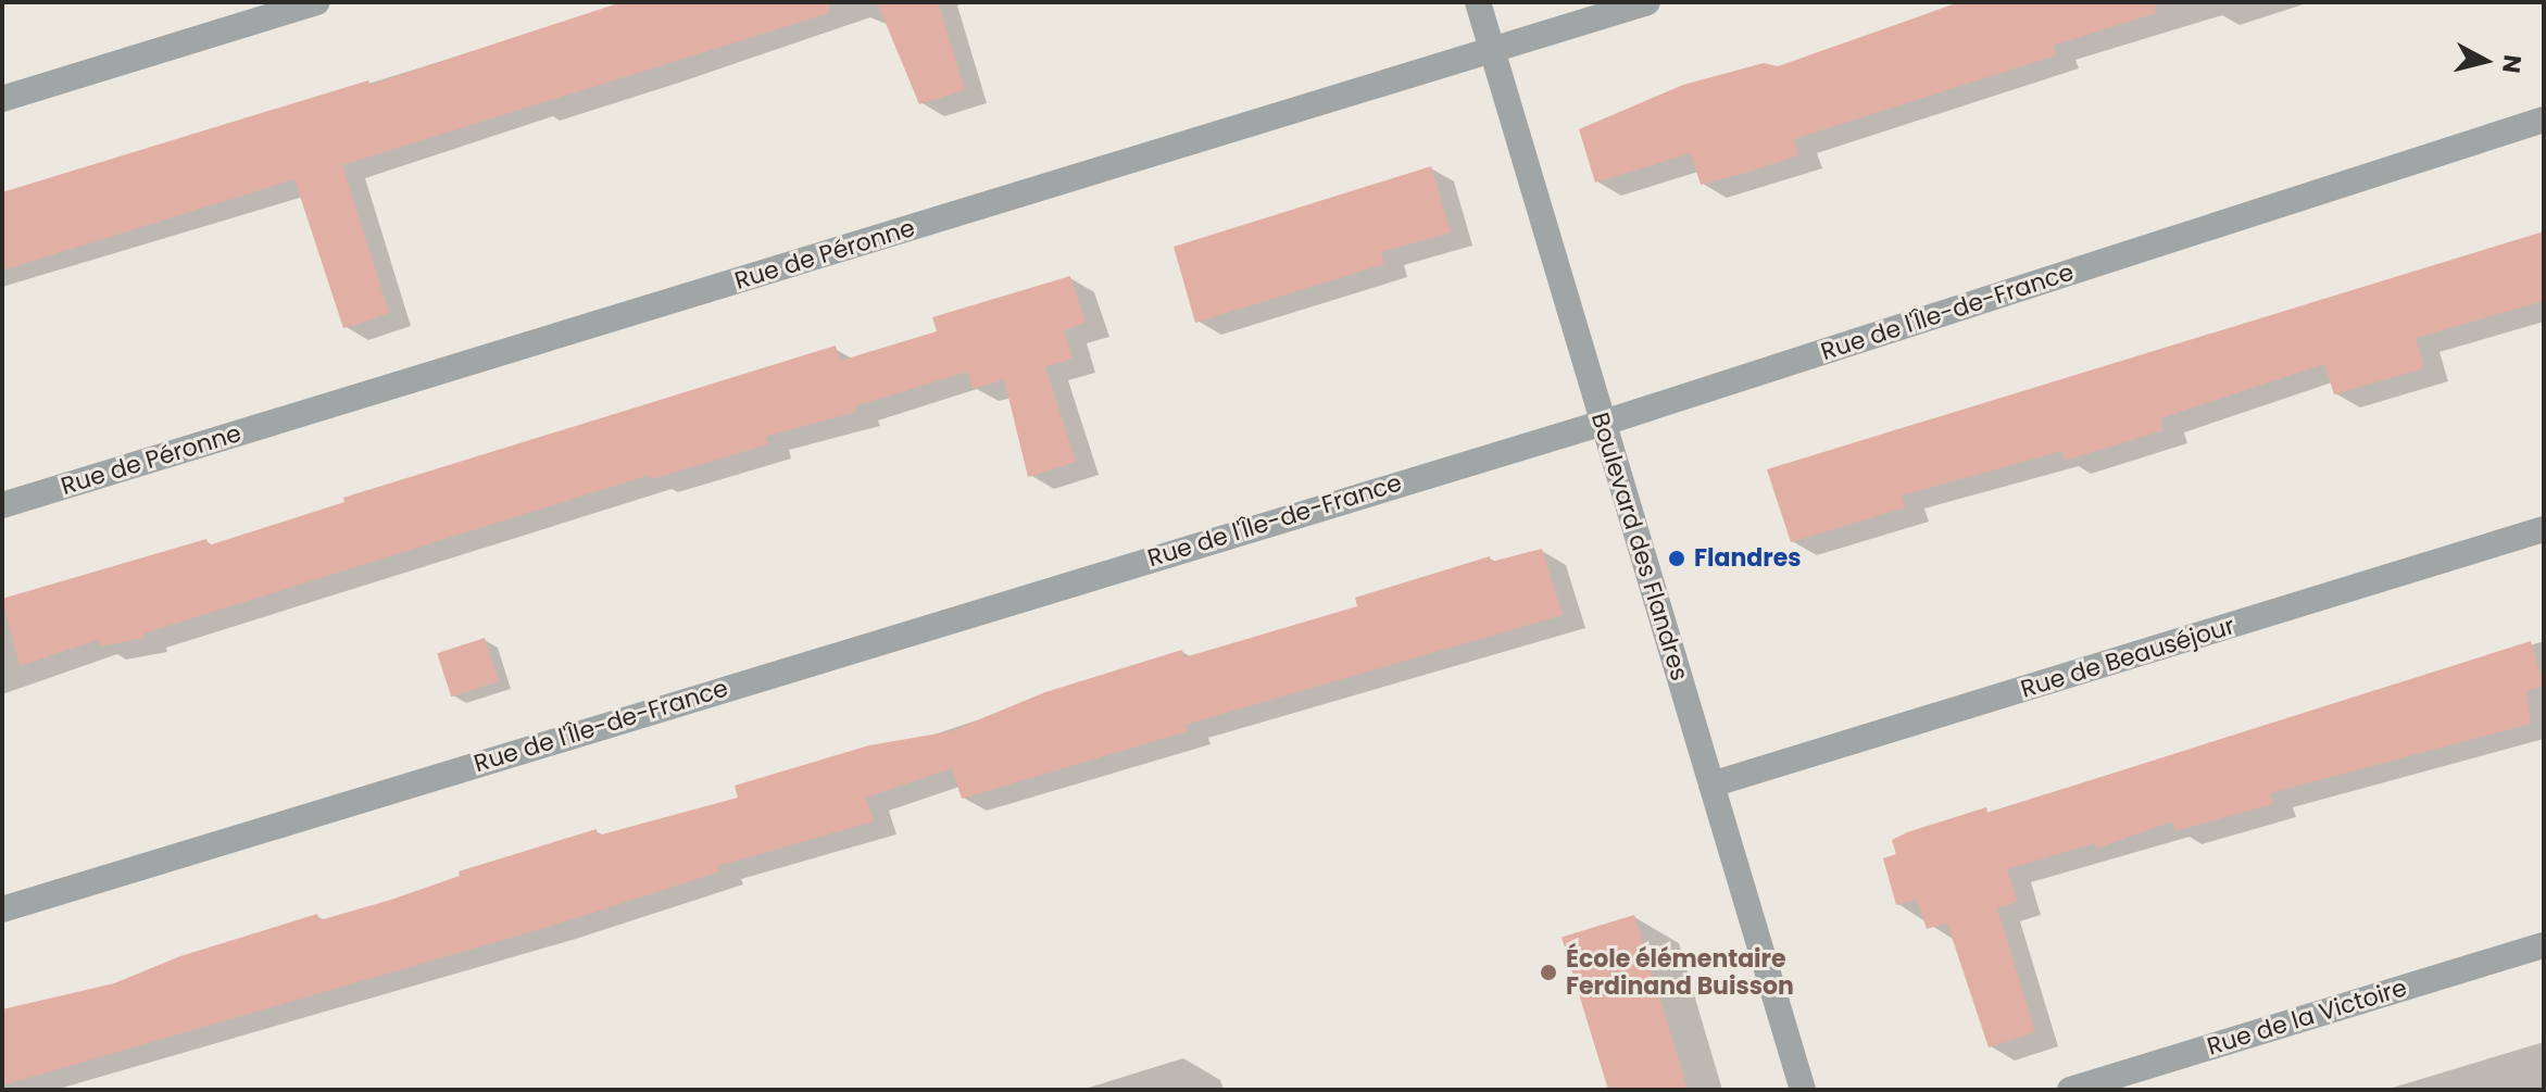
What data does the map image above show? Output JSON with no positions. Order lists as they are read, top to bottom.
{
  "streets": {
    "street": [
      "Rue de Péronne",
      "Rue de l'Île-de-France",
      "Boulevard des Flandres",
      "Rue de Beauséjour",
      "Rue de la Victoire"
    ]
  },
  "crossings": [
    ["Rue de Péronne", "Boulevard des Flandres"],
    ["Rue de l'Île-de-France", "Boulevard des Flandres"],
    ["Boulevard des Flandres", "Rue de Beauséjour"]
  ],
  "places": ["Flandres", "École élémentaire Ferdinand Buisson"],
  "north": "right"
}
